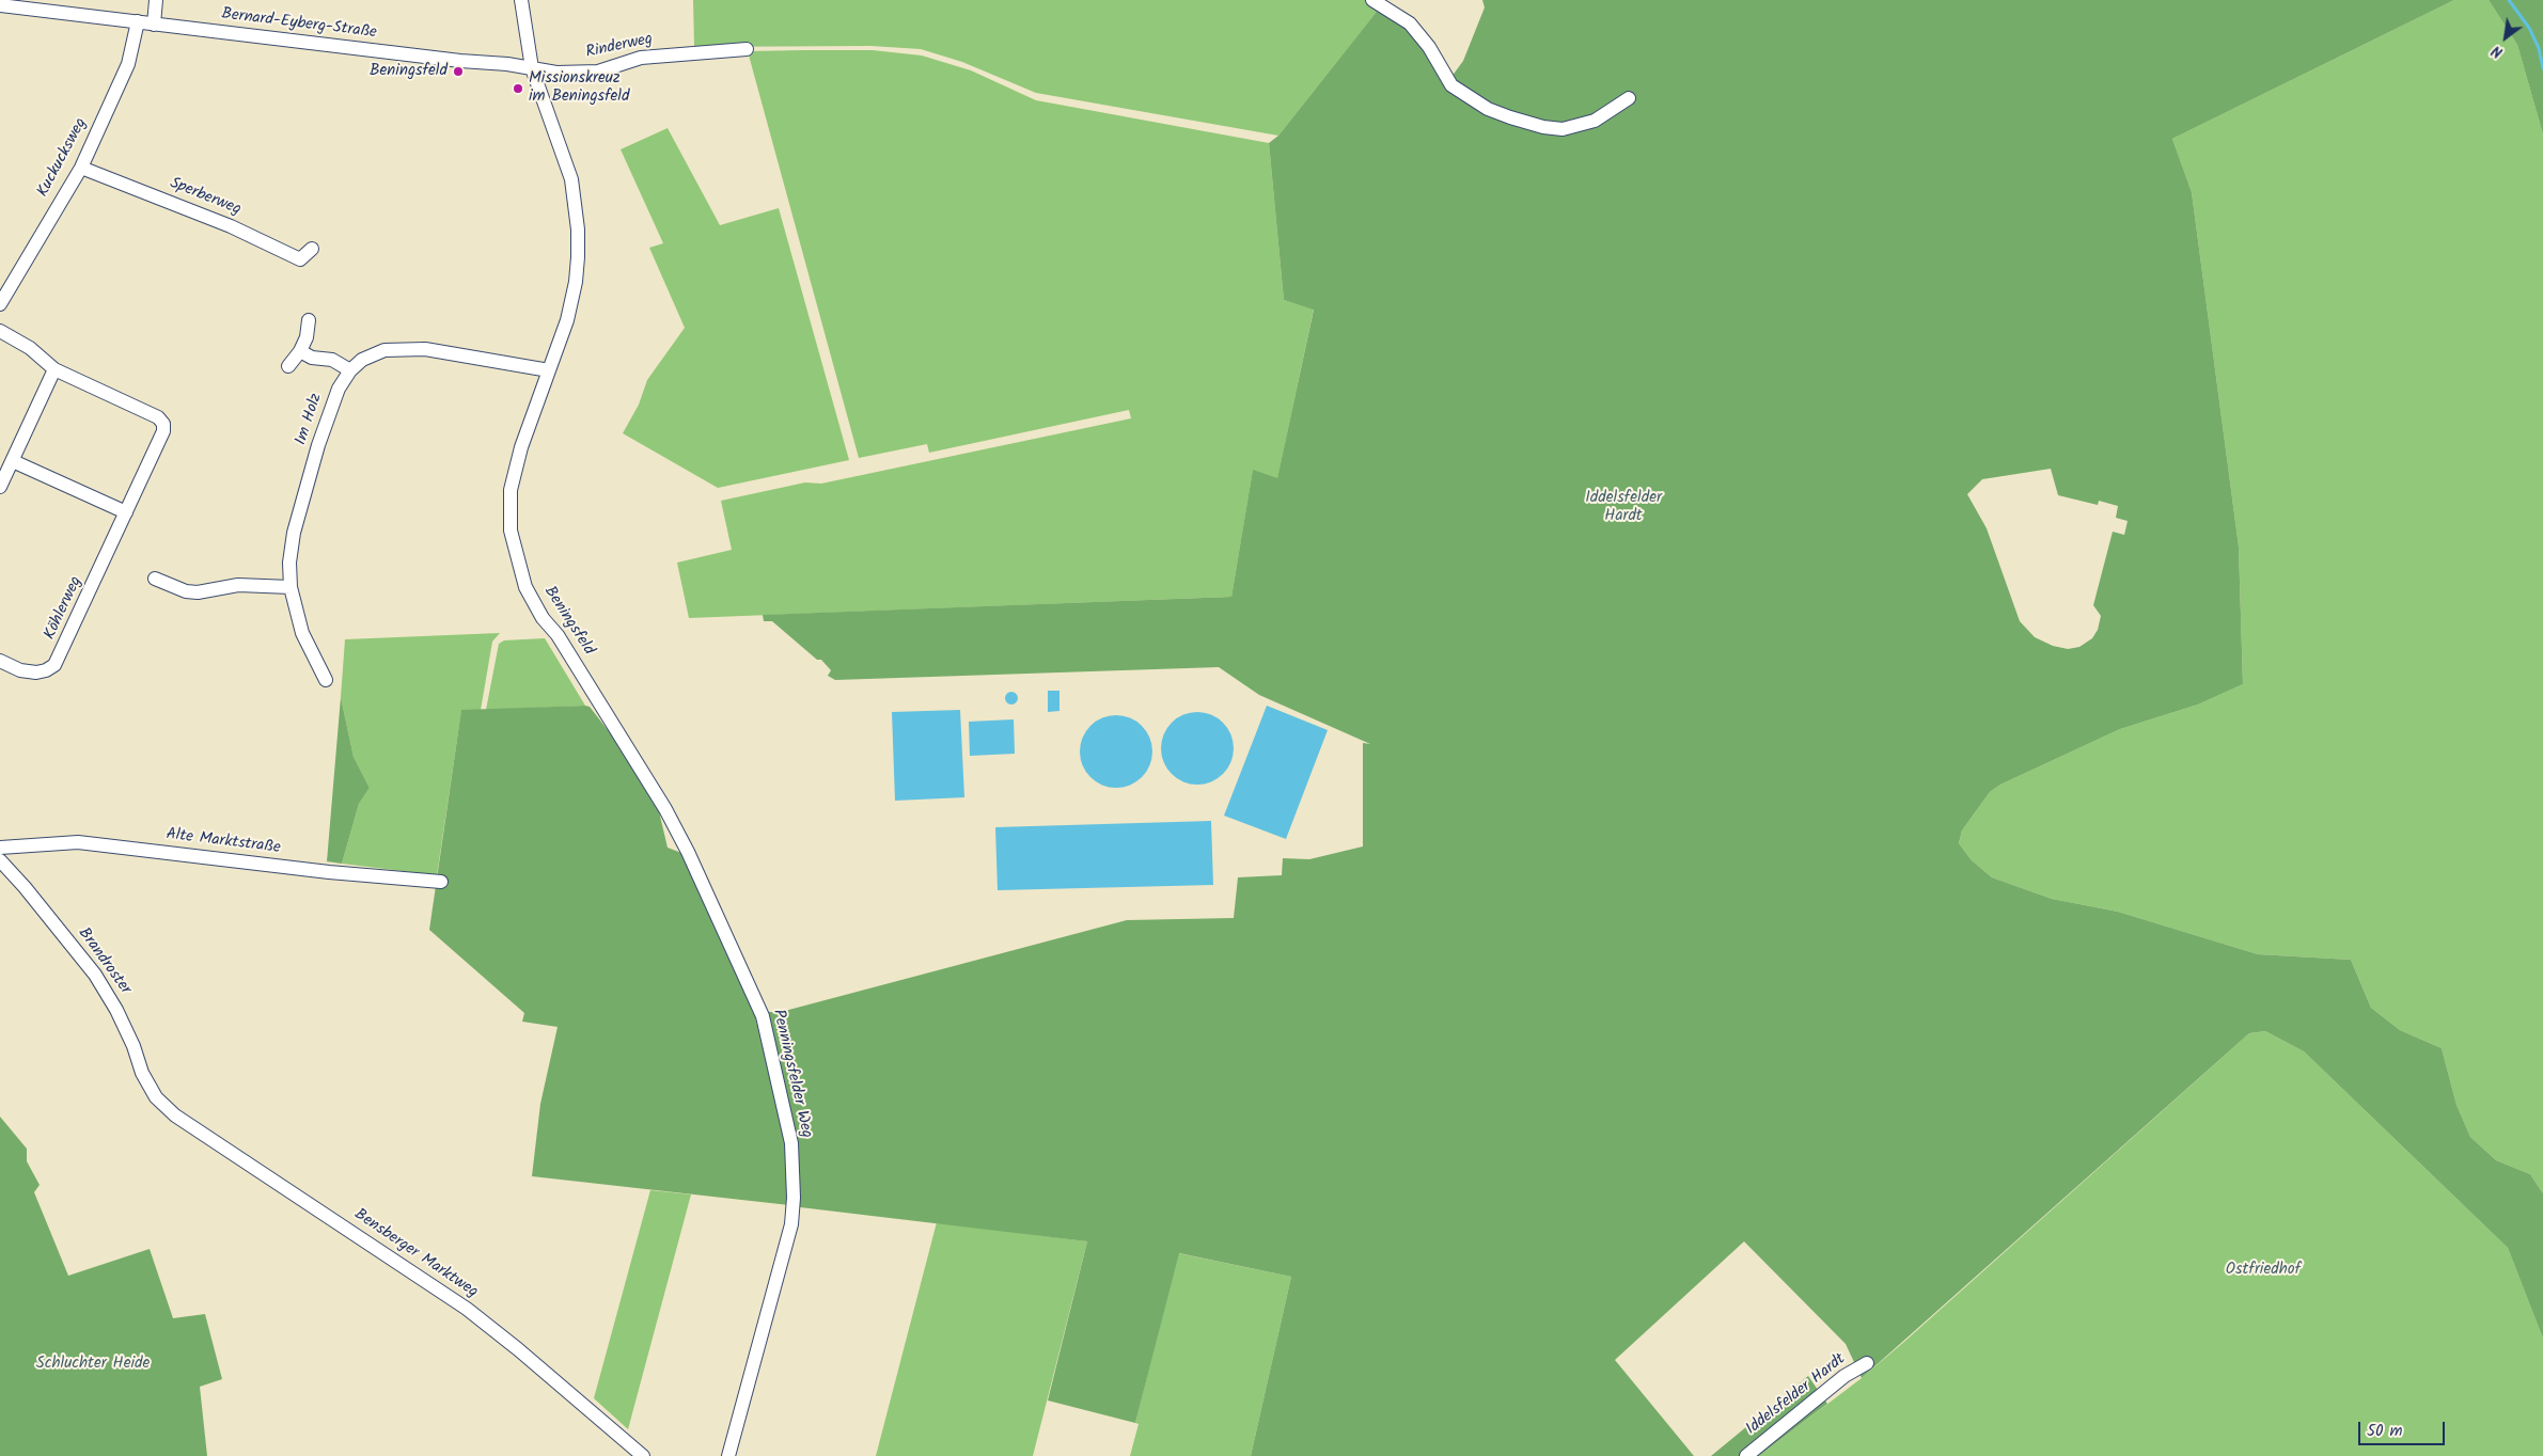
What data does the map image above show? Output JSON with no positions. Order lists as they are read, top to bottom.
{
  "streets": {
    "street": [
      "Bernard-Eyberg-Straße",
      "Rinderweg",
      "Kuckucksweg",
      "Sperberweg",
      "Im Holz",
      "Köhlerweg",
      "Beningsfeld",
      "Alte Marktstraße",
      "Brandroster",
      "Penningsfelder Weg",
      "Bensberger Marktweg",
      "Iddelsfelder Hardt"
    ]
  },
  "crossings": [
    ["Bernard-Eyberg-Straße", "Rinderweg"],
    ["Bernard-Eyberg-Straße", "Kuckucksweg"],
    ["Bernard-Eyberg-Straße", "Beningsfeld"],
    ["Rinderweg", "Beningsfeld"],
    ["Kuckucksweg", "Sperberweg"],
    ["Im Holz", "Beningsfeld"],
    ["Beningsfeld", "Penningsfelder Weg"],
    ["Brandroster", "Bensberger Marktweg"]
  ],
  "parks": ["Iddelsfelder Hardt", "Ostfriedhof", "Schluchter Heide"],
  "places": ["Beningsfeld", "Missionskreuz im Beningsfeld"],
  "scale_bar": "50 m",
  "north": "bottom left"
}
